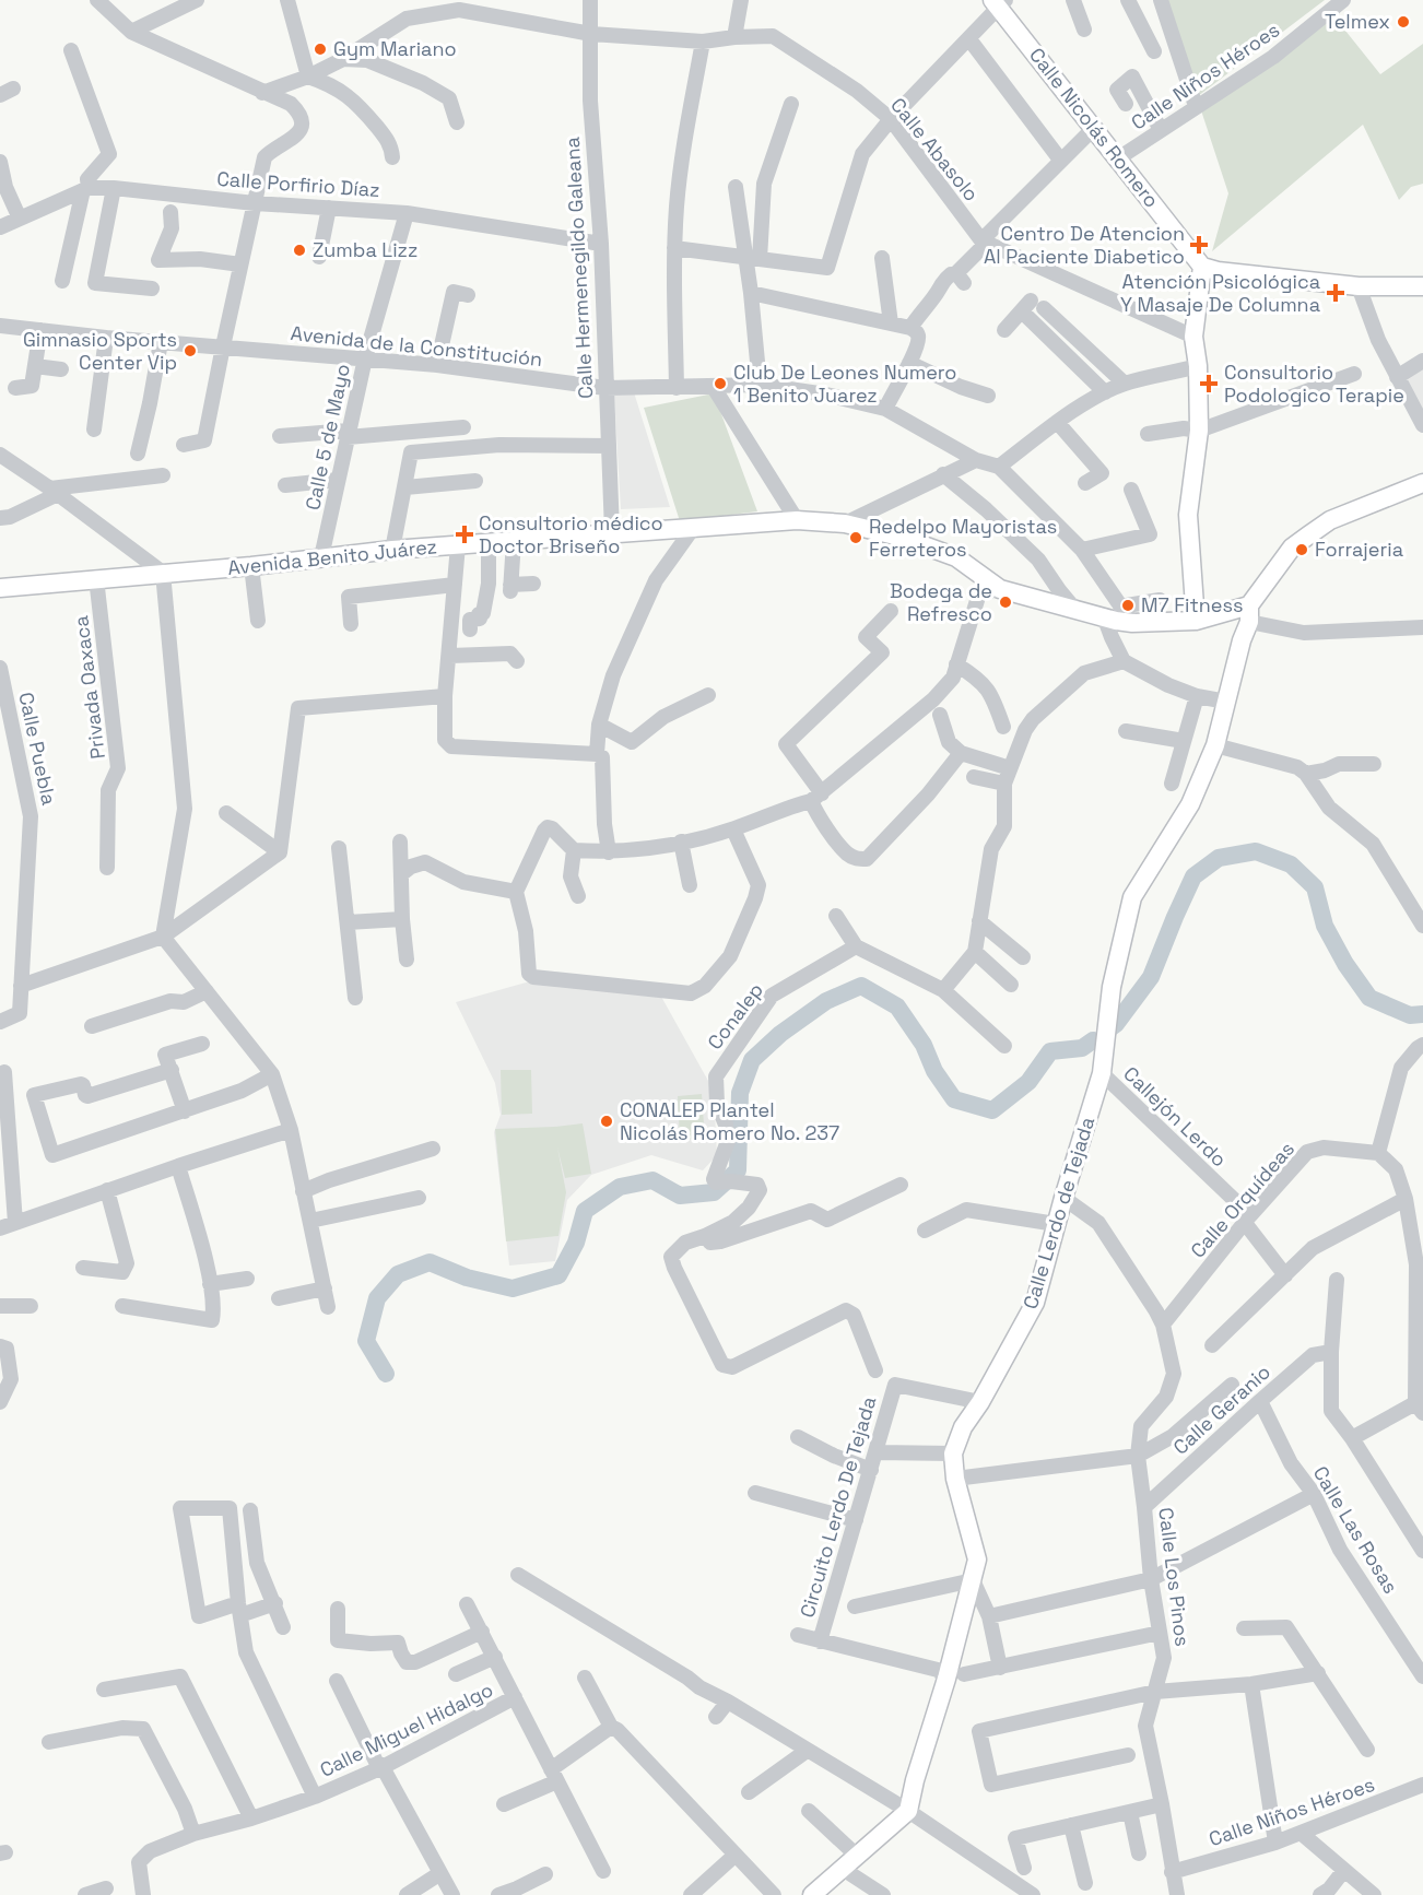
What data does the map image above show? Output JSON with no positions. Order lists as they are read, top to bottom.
{
  "streets": {
    "main road": ["Calle Nicolás Romero", "Avenida Benito Juárez", "Calle Lerdo de Tejada"],
    "street": [
      "Calle Niños Héroes",
      "Calle Abasolo",
      "Calle Porfirio Díaz",
      "Calle Hermenegildo Galeana",
      "Avenida de la Constitución",
      "Calle 5 de Mayo",
      "Privada Oaxaca",
      "Calle Puebla",
      "Conalep",
      "Callejón Lerdo",
      "Calle Orquídeas",
      "Calle Geranio",
      "Circuito Lerdo De Tejada",
      "Calle Las Rosas",
      "Calle Los Pinos",
      "Calle Miguel Hidalgo"
    ]
  },
  "crossings": [
    ["Calle Niños Héroes", "Calle Nicolás Romero"],
    ["Calle Niños Héroes", "Calle Los Pinos"],
    ["Calle Abasolo", "Calle Hermenegildo Galeana"],
    ["Calle Porfirio Díaz", "Calle Hermenegildo Galeana"],
    ["Calle Porfirio Díaz", "Calle 5 de Mayo"],
    ["Calle Hermenegildo Galeana", "Avenida de la Constitución"],
    ["Calle Hermenegildo Galeana", "Avenida Benito Juárez"],
    ["Avenida de la Constitución", "Calle 5 de Mayo"],
    ["Avenida de la Constitución", "Avenida Benito Juárez"],
    ["Calle 5 de Mayo", "Avenida Benito Juárez"],
    ["Avenida Benito Juárez", "Privada Oaxaca"],
    ["Avenida Benito Juárez", "Calle Lerdo de Tejada"],
    ["Callejón Lerdo", "Calle Orquídeas"],
    ["Callejón Lerdo", "Calle Lerdo de Tejada"],
    ["Calle Orquídeas", "Calle Los Pinos"],
    ["Calle Lerdo de Tejada", "Circuito Lerdo De Tejada"],
    ["Calle Lerdo de Tejada", "Calle Los Pinos"],
    ["Calle Geranio", "Calle Las Rosas"],
    ["Calle Geranio", "Calle Los Pinos"]
  ],
  "places": {
    "other": [
      "Telmex",
      "Gym Mariano",
      "Zumba Lizz",
      "Gimnasio Sports Center Vip",
      "Club De Leones Numero 1 Benito Juarez",
      "Redelpo Mayoristas Ferreteros",
      "Forrajeria",
      "Bodega de Refresco",
      "M7 Fitness",
      "CONALEP Plantel Nicolás Romero No. 237"
    ],
    "health": [
      "Centro De Atencion Al Paciente Diabetico",
      "Atención Psicológica Y Masaje De Columna",
      "Consultorio Podologico Terapie",
      "Consultorio médico Doctor Briseño"
    ]
  }
}
